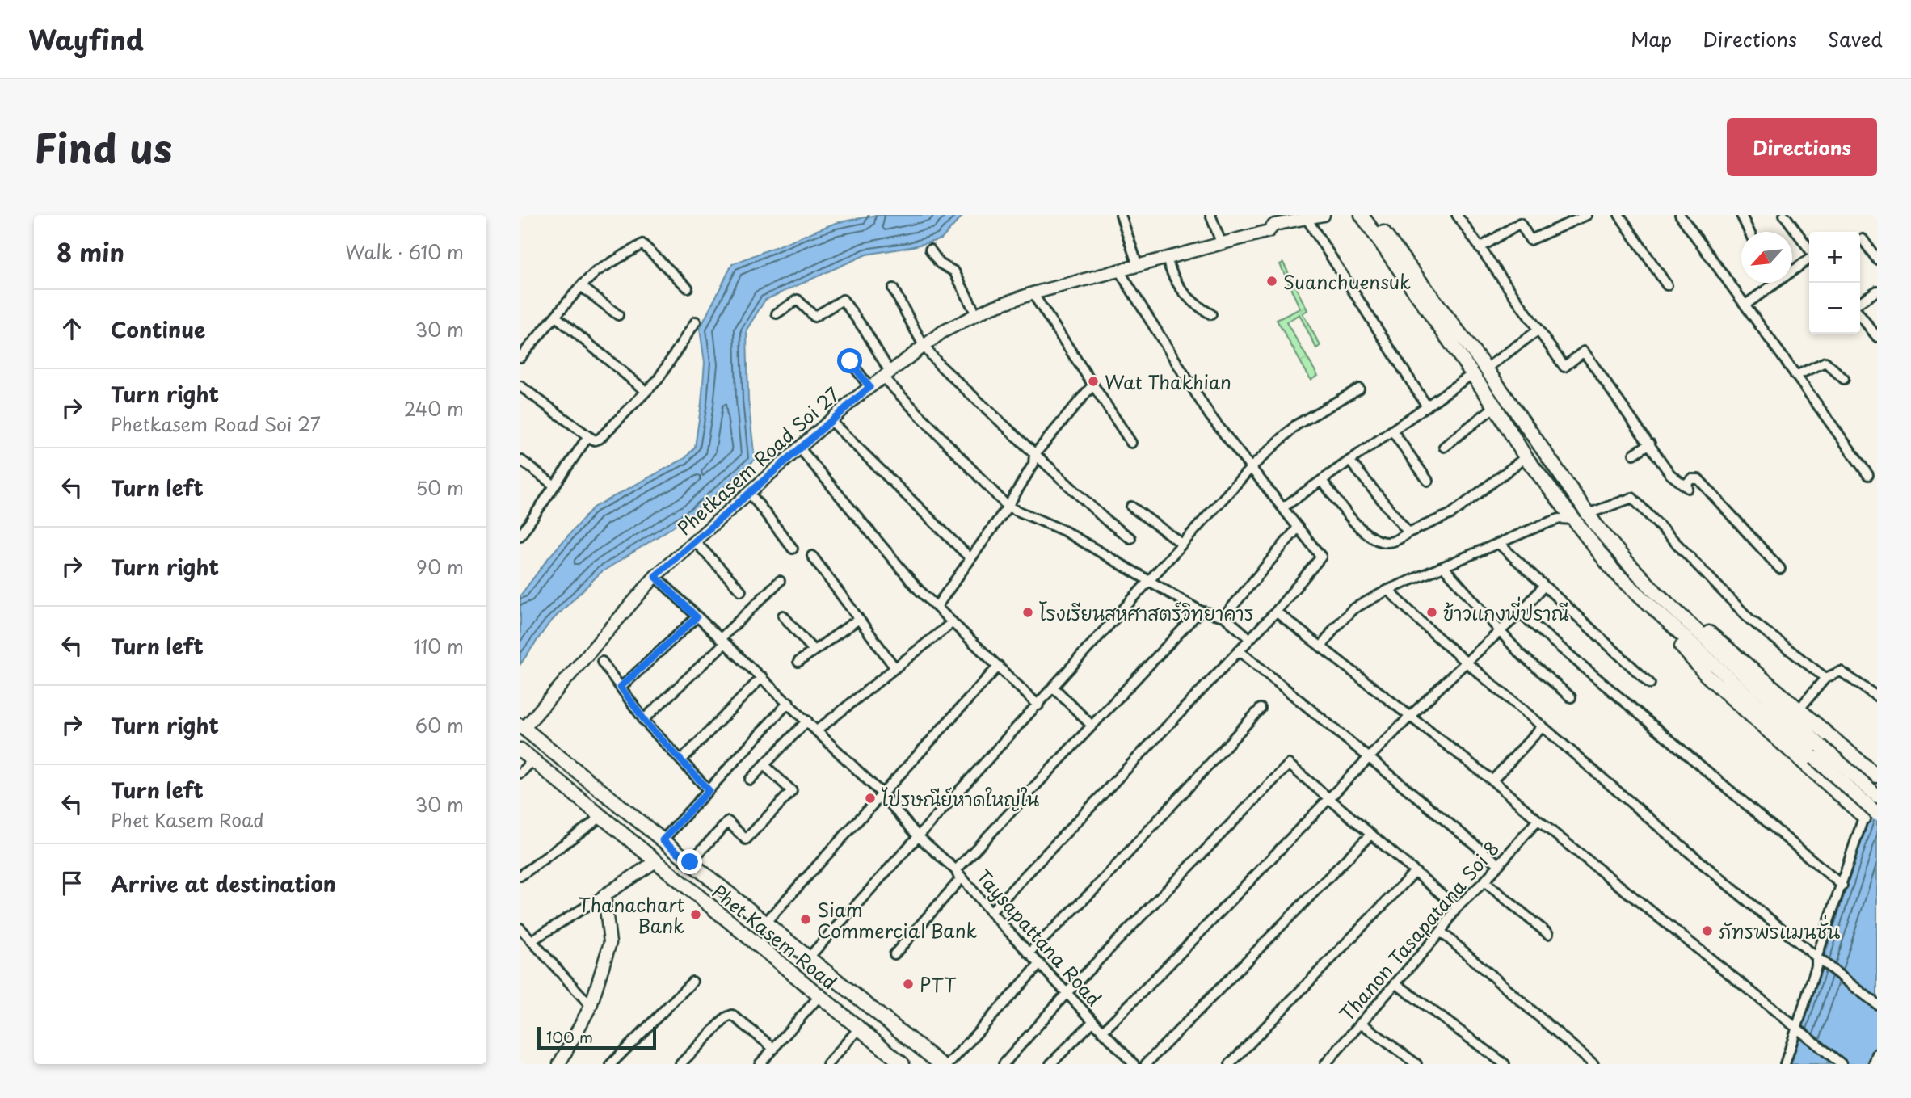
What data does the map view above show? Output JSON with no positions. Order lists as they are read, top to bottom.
{
  "streets": {
    "main road": ["Phet Kasem Road"],
    "street": ["Phetkasem Road Soi 27", "Thanon Tasapatana Soi 8", "Taysapattana Road"]
  },
  "crossings": [
    ["Phetkasem Road Soi 27", "Phet Kasem Road"],
    ["Phetkasem Road Soi 27", "Taysapattana Road"]
  ],
  "places": [
    "Suanchuensuk",
    "Wat Thakhian",
    "โรงเรียนสหศาสตร์วิทยาคาร",
    "ข้าวแกงพี่ปราณี",
    "ไปรษณีย์หาดใหญ่ใน",
    "Thanachart Bank",
    "Siam Commercial Bank",
    "ภัทรพรแมนชั่น",
    "PTT"
  ],
  "scale_bar": "100 m",
  "north": "bottom left",
  "page": {
    "header": "Wayfind",
    "nav": ["Map", "Directions", "Saved"],
    "title": "Find us",
    "buttons": "Directions",
    "heading": ["8 min", "Walk · 610 m"],
    "map_buttons": ["+", "−"],
    "list": [
      ["Continue", "30 m"],
      ["Turn right", "Phetkasem Road Soi 27", "240 m"],
      ["Turn left", "50 m"],
      ["Turn right", "90 m"],
      ["Turn left", "110 m"],
      ["Turn right", "60 m"],
      ["Turn left", "Phet Kasem Road", "30 m"],
      "Arrive at destination"
    ],
    "scale": "100 m"
  }
}
